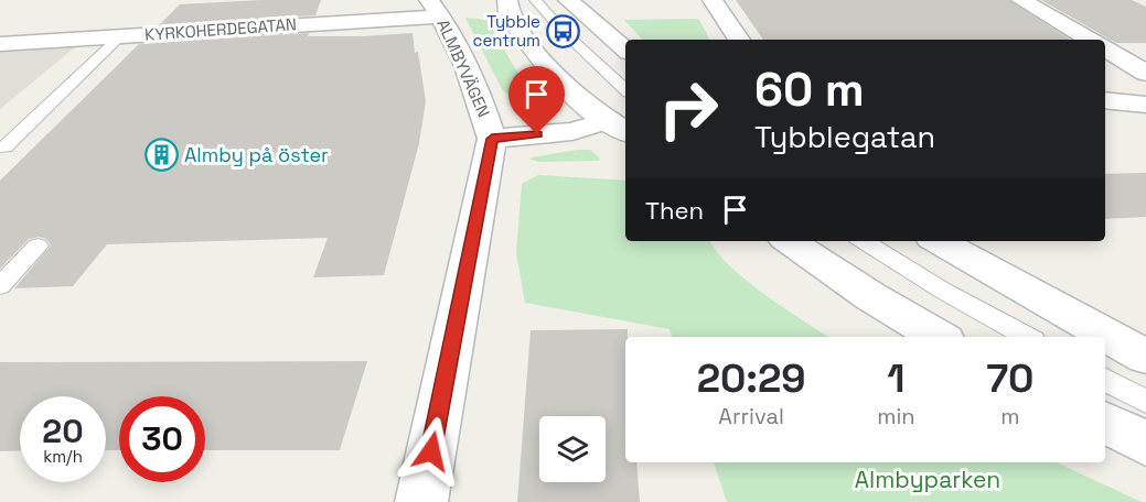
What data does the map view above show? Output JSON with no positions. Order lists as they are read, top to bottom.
{
  "streets": {
    "street": ["KYRKOHERDEGATAN", "ALMBYVÄGEN"]
  },
  "crossings": [
    ["KYRKOHERDEGATAN", "ALMBYVÄGEN"]
  ],
  "parks": ["Almbyparken"],
  "places": {
    "bus stop": ["Tybble centrum"],
    "building": ["Almby på öster"]
  },
  "page": {
    "turn": ["60 m", "Tybblegatan"],
    "then": "Then",
    "eta": [
      "20:29",
      "Arrival",
      "1",
      "min",
      "70",
      "m"
    ],
    "speed": "20 km/h",
    "limit": "30"
  }
}
